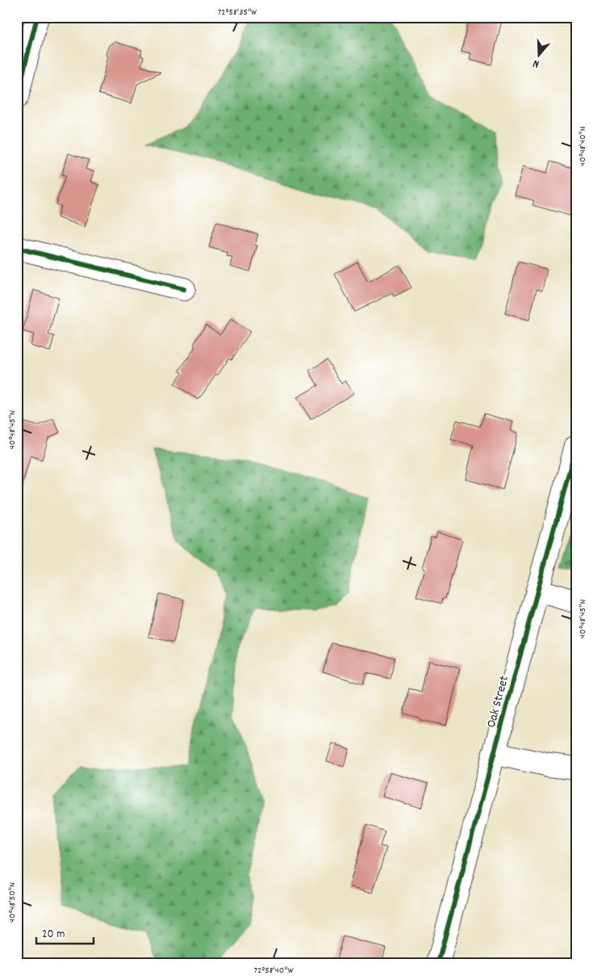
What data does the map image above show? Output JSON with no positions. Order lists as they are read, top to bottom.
{
  "streets": {
    "street": ["Oak Street"]
  },
  "scale_bar": "20 m",
  "north": "bottom",
  "coordinates": [
    "72°58'35\"W",
    "40°48'40\"N",
    "40°48'45\"N",
    "40°48'50\"N",
    "72°58'40\"W"
  ]
}
